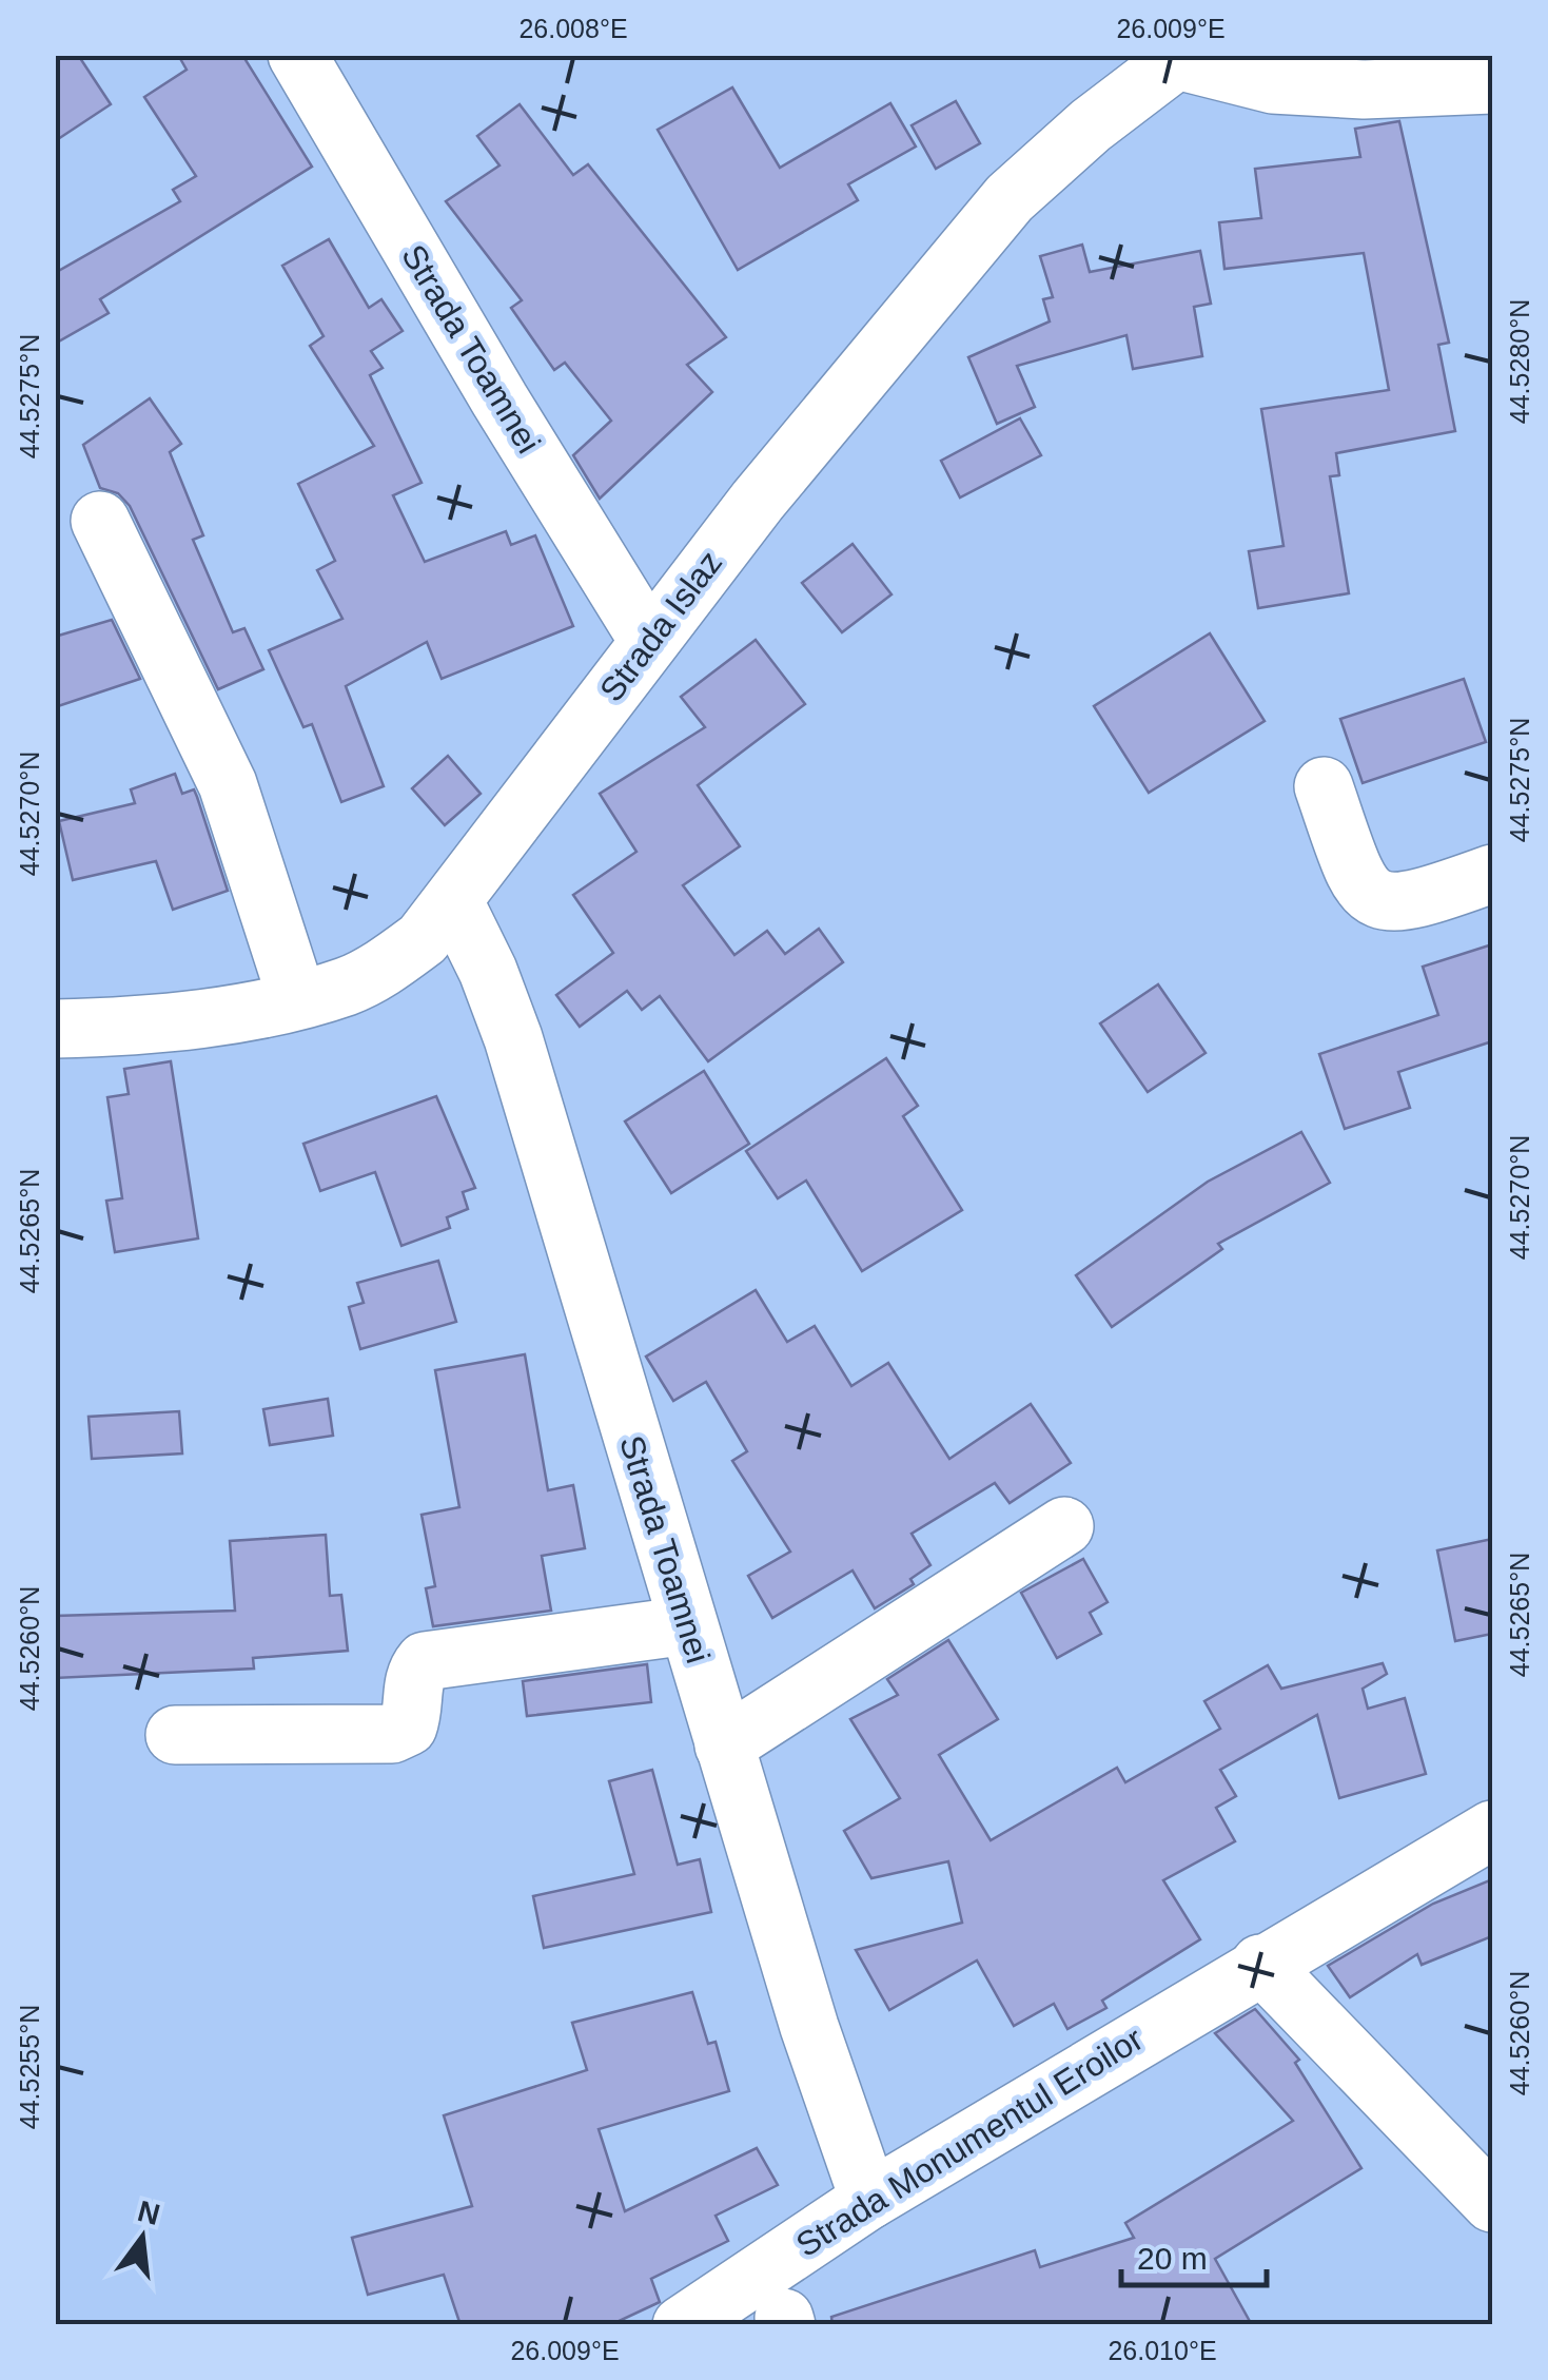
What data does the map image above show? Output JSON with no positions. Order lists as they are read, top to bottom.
{
  "streets": {
    "street": ["Strada Toamnei", "Strada Islaz", "Strada Monumentul Eroilor"]
  },
  "crossings": [
    ["Strada Toamnei", "Strada Islaz"],
    ["Strada Toamnei", "Strada Monumentul Eroilor"]
  ],
  "scale_bar": "20 m",
  "north": "top",
  "coordinates": [
    "26.008°E",
    "26.009°E",
    "44.5280°N",
    "44.5275°N",
    "44.5270°N",
    "44.5265°N",
    "44.5260°N",
    "44.5255°N",
    "26.010°E"
  ]
}
